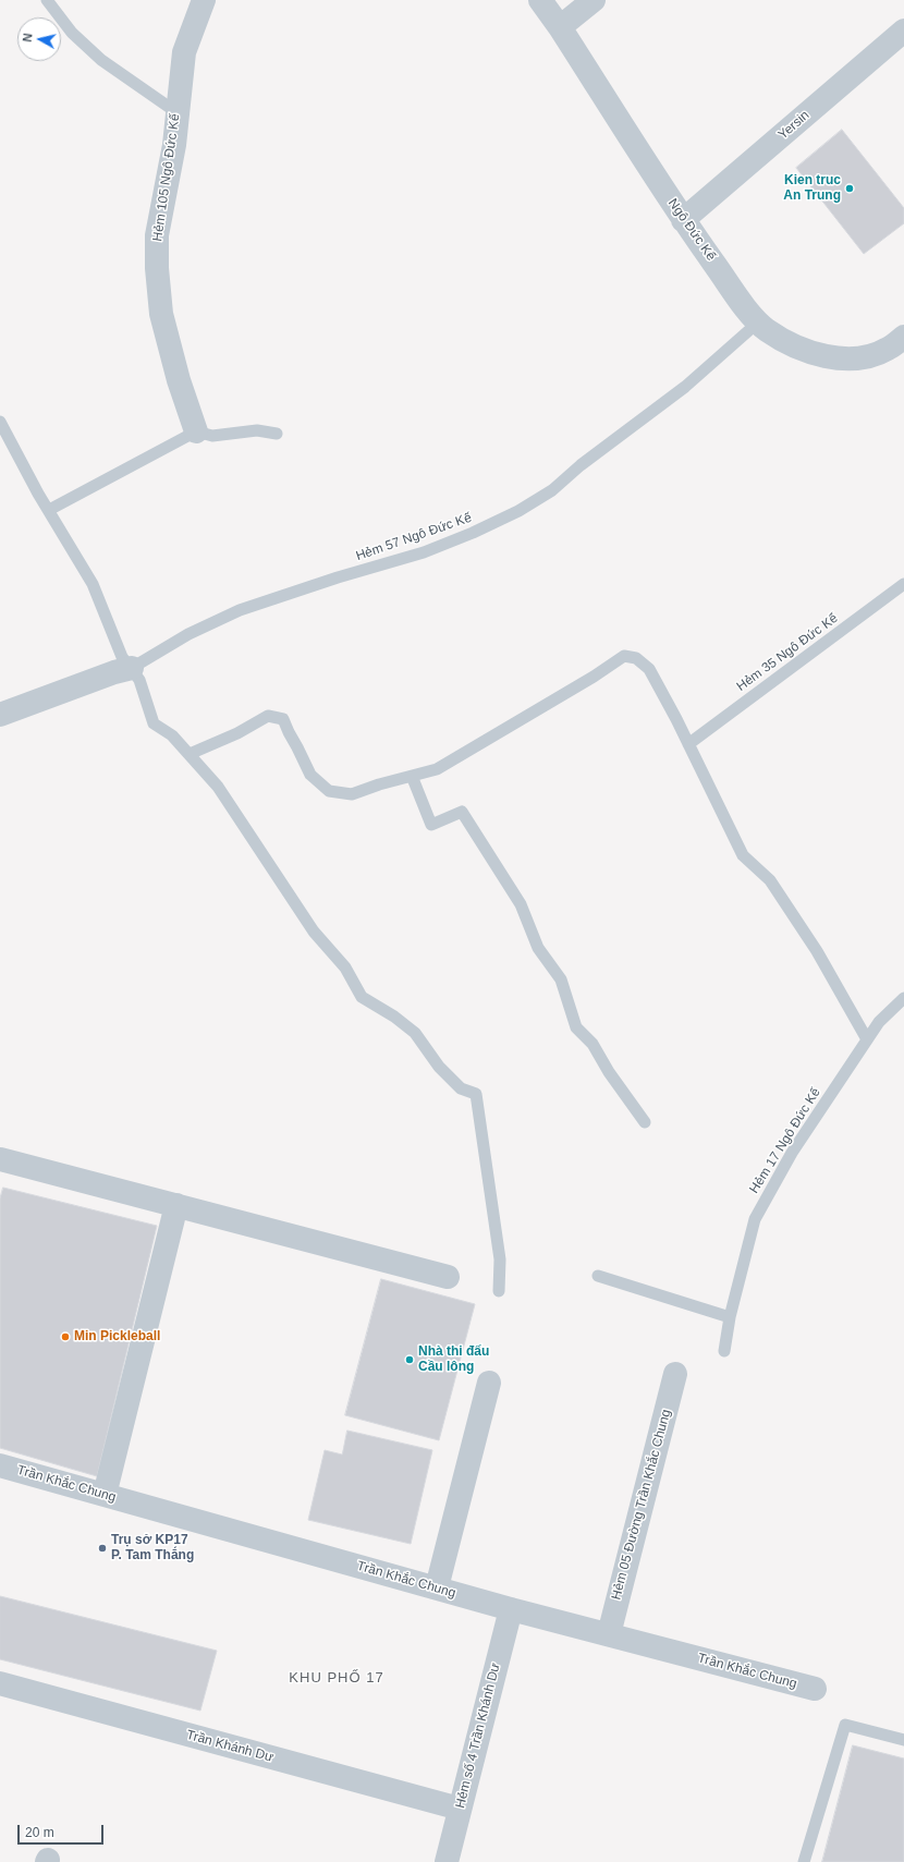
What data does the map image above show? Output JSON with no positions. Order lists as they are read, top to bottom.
{
  "streets": {
    "street": [
      "Yersin",
      "Hẻm 105 Ngô Đức Kế",
      "Ngô Đức Kế",
      "Trần Khắc Chung",
      "Hẻm 05 Đường Trần Khắc Chung",
      "Hẻm số 4 Trần Khánh Dư",
      "Trần Khánh Dư"
    ],
    "lane": ["Hẻm 57 Ngô Đức Kế", "Hẻm 35 Ngô Đức Kế", "Hẻm 17 Ngô Đức Kế"]
  },
  "crossings": [
    ["Yersin", "Ngô Đức Kế"],
    ["Ngô Đức Kế", "Hẻm 57 Ngô Đức Kế"],
    ["Trần Khắc Chung", "Hẻm 05 Đường Trần Khắc Chung"],
    ["Trần Khắc Chung", "Hẻm số 4 Trần Khánh Dư"],
    ["Hẻm số 4 Trần Khánh Dư", "Trần Khánh Dư"]
  ],
  "districts": ["KHU PHỐ 17"],
  "places": [
    "Kien truc An Trung",
    "Min Pickleball",
    "Nhà thi đấu Cầu lông",
    "Trụ sở KP17 P. Tam Thắng"
  ],
  "scale_bar": "20 m",
  "north": "left"
}
